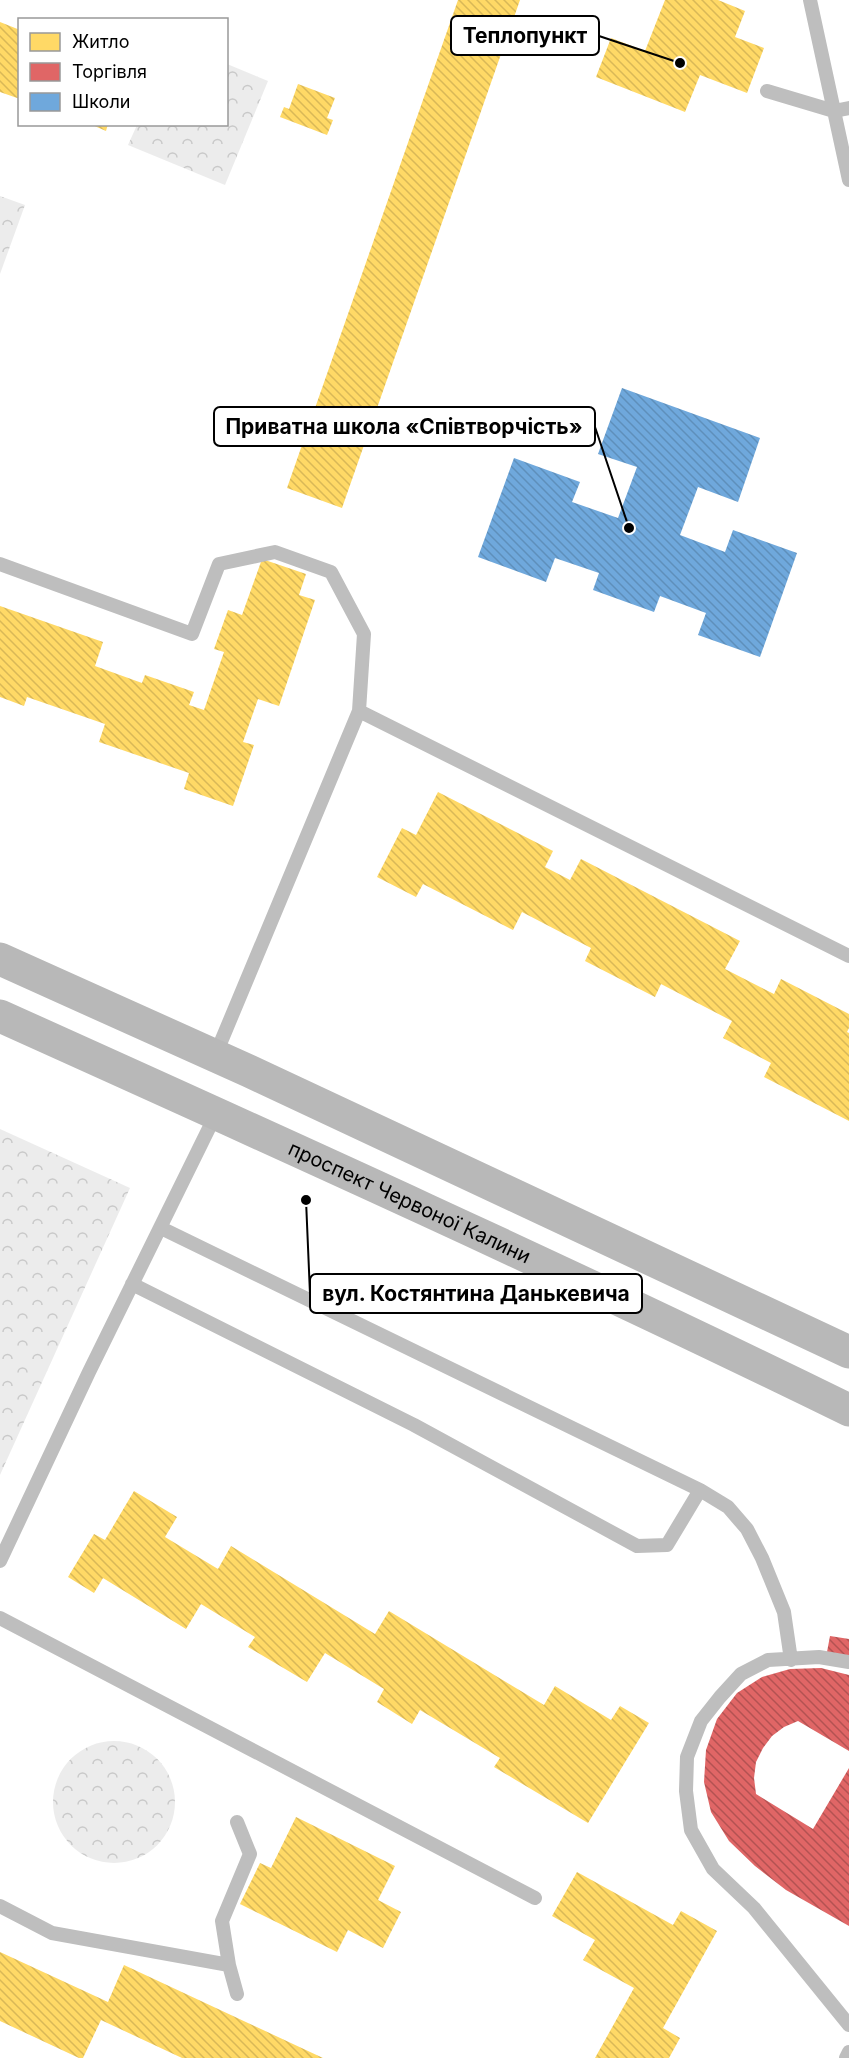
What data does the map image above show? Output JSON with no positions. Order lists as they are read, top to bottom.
{
  "streets": {
    "main road": ["проспект Червоної Калини"]
  },
  "places": ["Теплопункт", "Приватна школа «Співтворчість»", "вул. Костянтина Данькевича"],
  "legend": ["Житло", "Торгівля", "Школи"]
}
